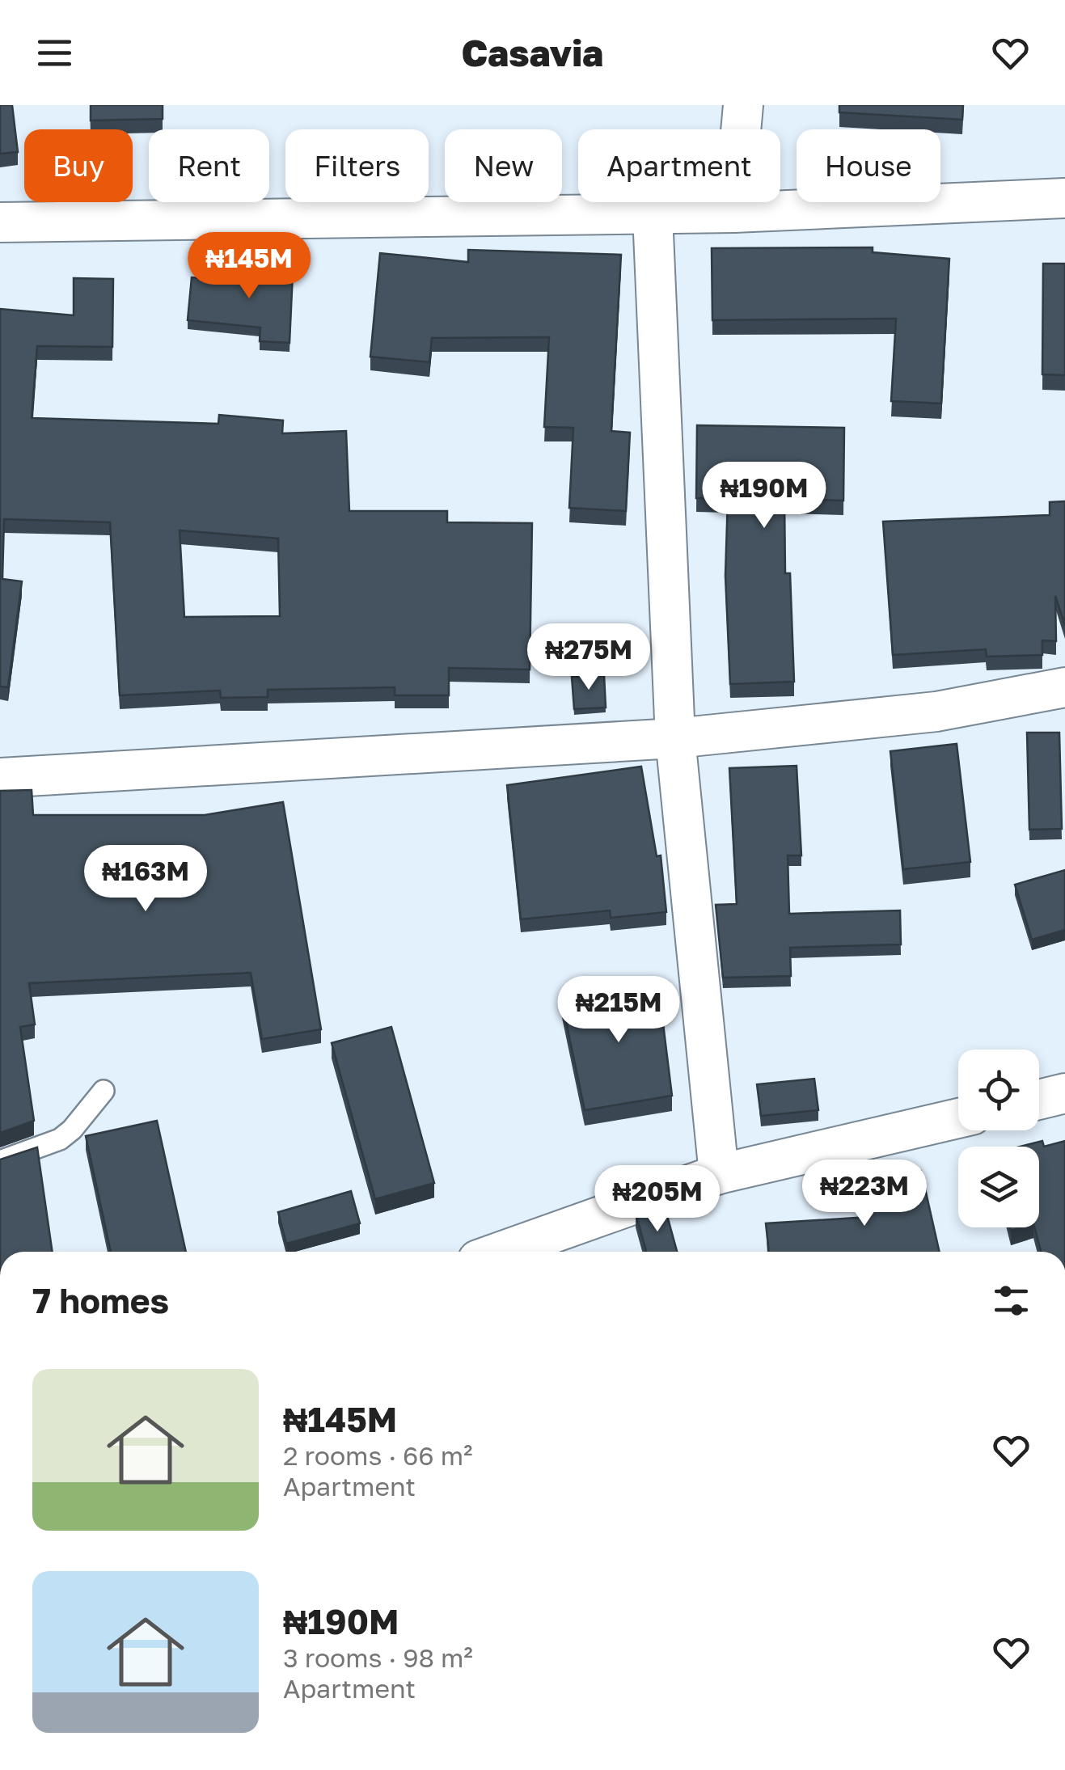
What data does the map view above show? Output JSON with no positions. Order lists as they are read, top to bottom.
{
  "page": {
    "header": "Casavia",
    "chip": [
      "Buy",
      "Rent",
      "Filters",
      "New",
      "Apartment",
      "House"
    ],
    "price": [
      "₦145M",
      "₦190M",
      "₦275M",
      "₦163M",
      "₦215M",
      "₦223M",
      "₦205M"
    ],
    "heading": "7 homes",
    "list": [
      {
        "name": "₦145M",
        "note": "2 rooms · 66 m² · Apartment"
      },
      {
        "name": "₦190M",
        "note": "3 rooms · 98 m² · Apartment"
      }
    ]
  }
}
